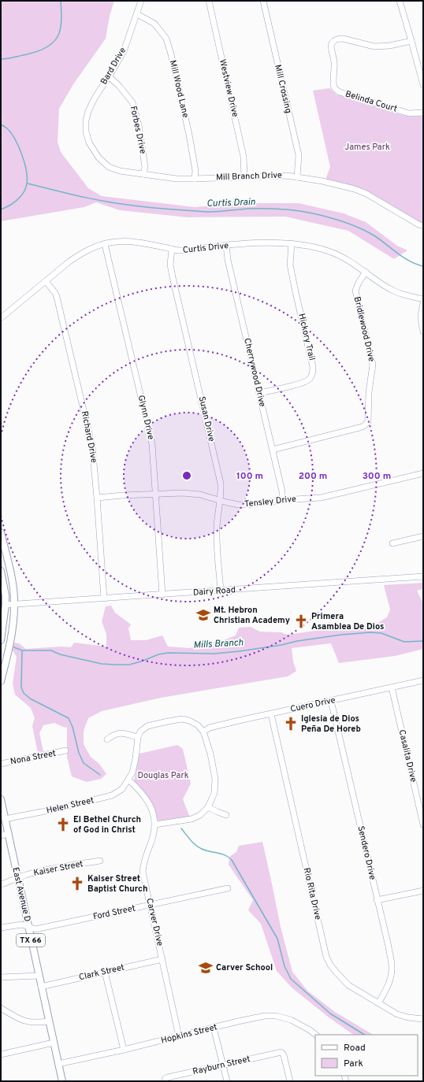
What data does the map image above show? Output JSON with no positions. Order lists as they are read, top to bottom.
{
  "streets": {
    "main road": ["East Avenue D", "TX 66"],
    "street": [
      "Bard Drive",
      "Westview Drive",
      "Mill Wood Lane",
      "Mill Crossing",
      "Belinda Court",
      "Forbes Drive",
      "Mill Branch Drive",
      "Curtis Drive",
      "Bridlewood Drive",
      "Hickory Trail",
      "Cherrywood Drive",
      "Glynn Drive",
      "Susan Drive",
      "Richard Drive",
      "Tensley Drive",
      "Dairy Road",
      "Cuero Drive",
      "Casalita Drive",
      "Nona Street",
      "Helen Street",
      "Sendero Drive",
      "Kaiser Street",
      "Rio Rita Drive",
      "Ford Street",
      "Carver Drive",
      "Clark Street",
      "Hopkins Street",
      "Rayburn Street"
    ]
  },
  "crossings": [
    ["Bard Drive", "Mill Wood Lane"],
    ["Bard Drive", "Forbes Drive"],
    ["Bard Drive", "Mill Branch Drive"],
    ["Westview Drive", "Mill Branch Drive"],
    ["Mill Wood Lane", "Mill Branch Drive"],
    ["Mill Crossing", "Mill Branch Drive"],
    ["Forbes Drive", "Mill Branch Drive"],
    ["Curtis Drive", "Bridlewood Drive"],
    ["Curtis Drive", "Hickory Trail"],
    ["Curtis Drive", "Cherrywood Drive"],
    ["Curtis Drive", "Glynn Drive"],
    ["Curtis Drive", "Susan Drive"],
    ["Curtis Drive", "Richard Drive"],
    ["Bridlewood Drive", "Cherrywood Drive"],
    ["Hickory Trail", "Cherrywood Drive"],
    ["Cherrywood Drive", "Tensley Drive"],
    ["Glynn Drive", "Tensley Drive"],
    ["Glynn Drive", "Dairy Road"],
    ["Susan Drive", "Tensley Drive"],
    ["Susan Drive", "Dairy Road"],
    ["Richard Drive", "Tensley Drive"],
    ["Richard Drive", "Dairy Road"],
    ["Cuero Drive", "Casalita Drive"],
    ["Cuero Drive", "Helen Street"],
    ["Cuero Drive", "Sendero Drive"],
    ["Cuero Drive", "Rio Rita Drive"],
    ["Cuero Drive", "Carver Drive"],
    ["Helen Street", "East Avenue D"],
    ["Helen Street", "Carver Drive"],
    ["Sendero Drive", "Rio Rita Drive"],
    ["Kaiser Street", "East Avenue D"],
    ["East Avenue D", "Ford Street"],
    ["East Avenue D", "Clark Street"],
    ["East Avenue D", "Hopkins Street"],
    ["Ford Street", "Carver Drive"],
    ["Carver Drive", "Clark Street"],
    ["Carver Drive", "Hopkins Street"]
  ],
  "water": ["Curtis Drain", "Mills Branch"],
  "parks": ["James Park", "Douglas Park"],
  "places": {
    "school or university": ["Mt. Hebron Christian Academy", "Carver School"],
    "church": [
      "Primera Asamblea De Dios",
      "Iglesia de Dios Peña De Horeb",
      "El Bethel Church of God in Christ",
      "Kaiser Street Baptist Church"
    ]
  },
  "legend": ["Road", "Park"],
  "rings": ["100 m", "200 m", "300 m"]
}
